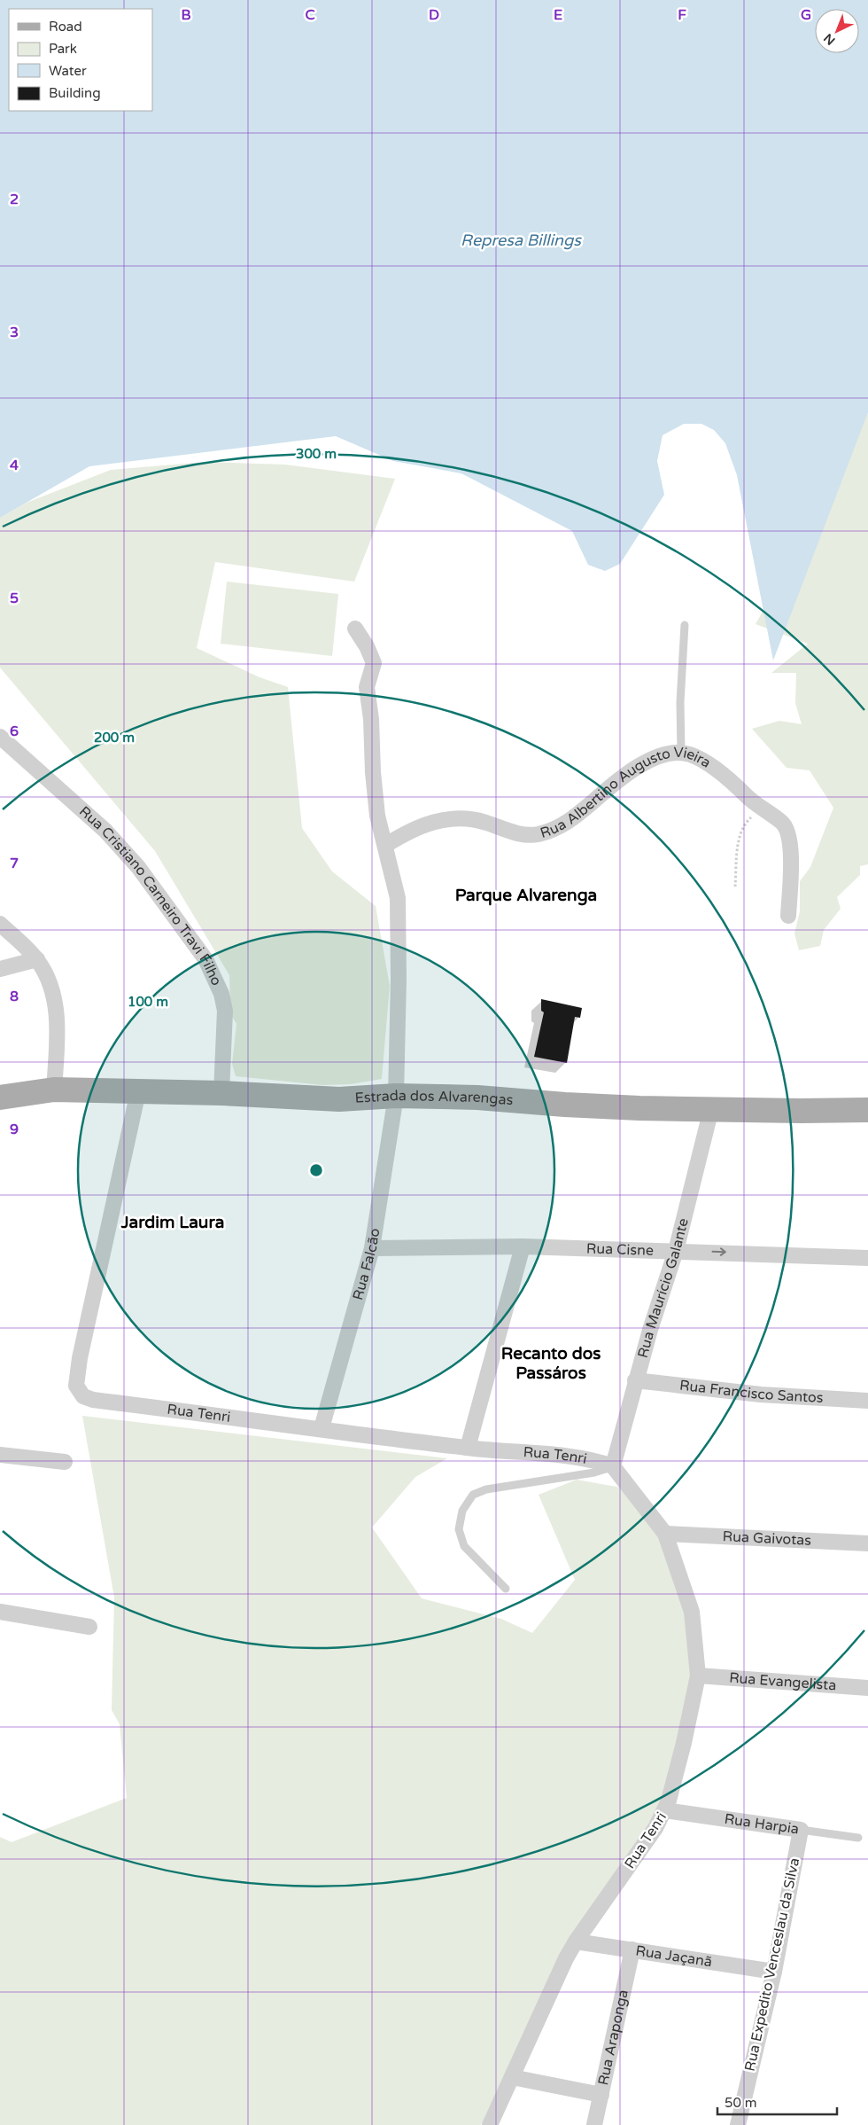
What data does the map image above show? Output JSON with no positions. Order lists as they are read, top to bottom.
{
  "streets": {
    "main road": ["Estrada dos Alvarengas"],
    "street": [
      "Rua Albertino Augusto Vieira",
      "Rua Cristiano Carneiro Travi Filho",
      "Rua Cisne",
      "Rua Falcão",
      "Rua Maurício Galante",
      "Rua Francisco Santos",
      "Rua Tenri",
      "Rua Gaivotas",
      "Rua Evangelista",
      "Rua Harpia",
      "Rua Jaçanã",
      "Rua Expedito Venceslau da Silva",
      "Rua Araponga"
    ]
  },
  "crossings": [
    ["Rua Albertino Augusto Vieira", "Rua Falcão"],
    ["Rua Cristiano Carneiro Travi Filho", "Estrada dos Alvarengas"],
    ["Estrada dos Alvarengas", "Rua Falcão"],
    ["Estrada dos Alvarengas", "Rua Maurício Galante"],
    ["Estrada dos Alvarengas", "Rua Tenri"],
    ["Rua Cisne", "Rua Falcão"],
    ["Rua Cisne", "Rua Maurício Galante"],
    ["Rua Falcão", "Rua Tenri"],
    ["Rua Maurício Galante", "Rua Francisco Santos"],
    ["Rua Maurício Galante", "Rua Tenri"],
    ["Rua Tenri", "Rua Gaivotas"],
    ["Rua Tenri", "Rua Evangelista"],
    ["Rua Tenri", "Rua Harpia"],
    ["Rua Tenri", "Rua Jaçanã"],
    ["Rua Harpia", "Rua Expedito Venceslau da Silva"],
    ["Rua Jaçanã", "Rua Expedito Venceslau da Silva"],
    ["Rua Jaçanã", "Rua Araponga"]
  ],
  "one_way": ["Rua Cisne"],
  "districts": ["Parque Alvarenga", "Jardim Laura", "Recanto dos Passáros"],
  "water": ["Represa Billings"],
  "legend": [
    "Road",
    "Park",
    "Water",
    "Building"
  ],
  "scale_bar": "50 m",
  "north": "bottom left",
  "grid": {
    "columns": [
      "B",
      "C",
      "D",
      "E",
      "F",
      "G"
    ],
    "rows": [
      "2",
      "3",
      "4",
      "5",
      "6",
      "7",
      "8",
      "9"
    ]
  },
  "rings": ["300 m", "200 m", "100 m"]
}
